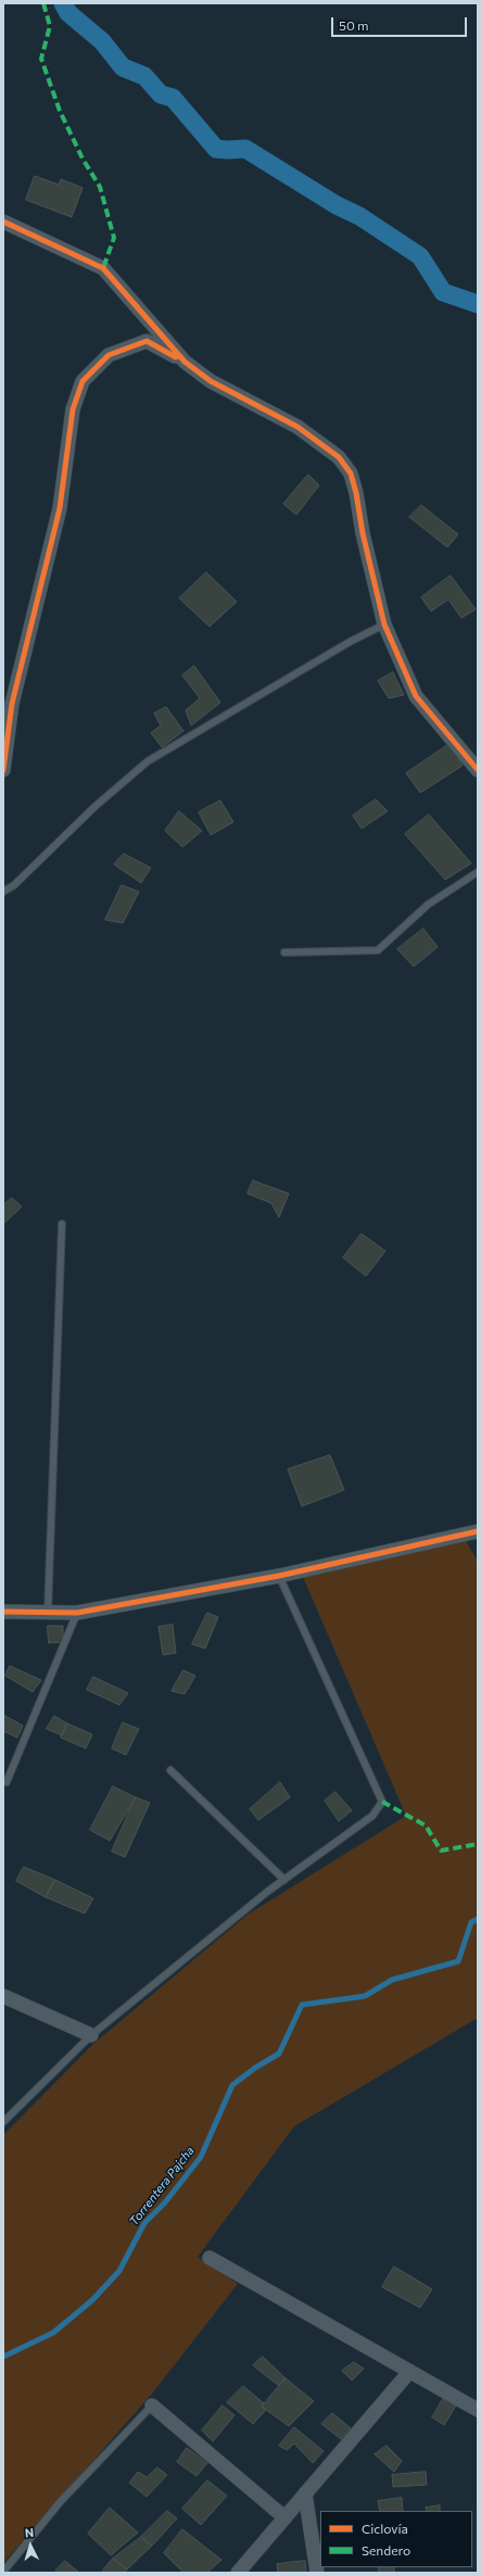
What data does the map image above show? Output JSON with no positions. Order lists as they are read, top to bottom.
{
  "water": ["Torrentera Pajcha"],
  "legend": ["Ciclovía", "Sendero"],
  "scale_bar": "50 m",
  "north": "top"
}
